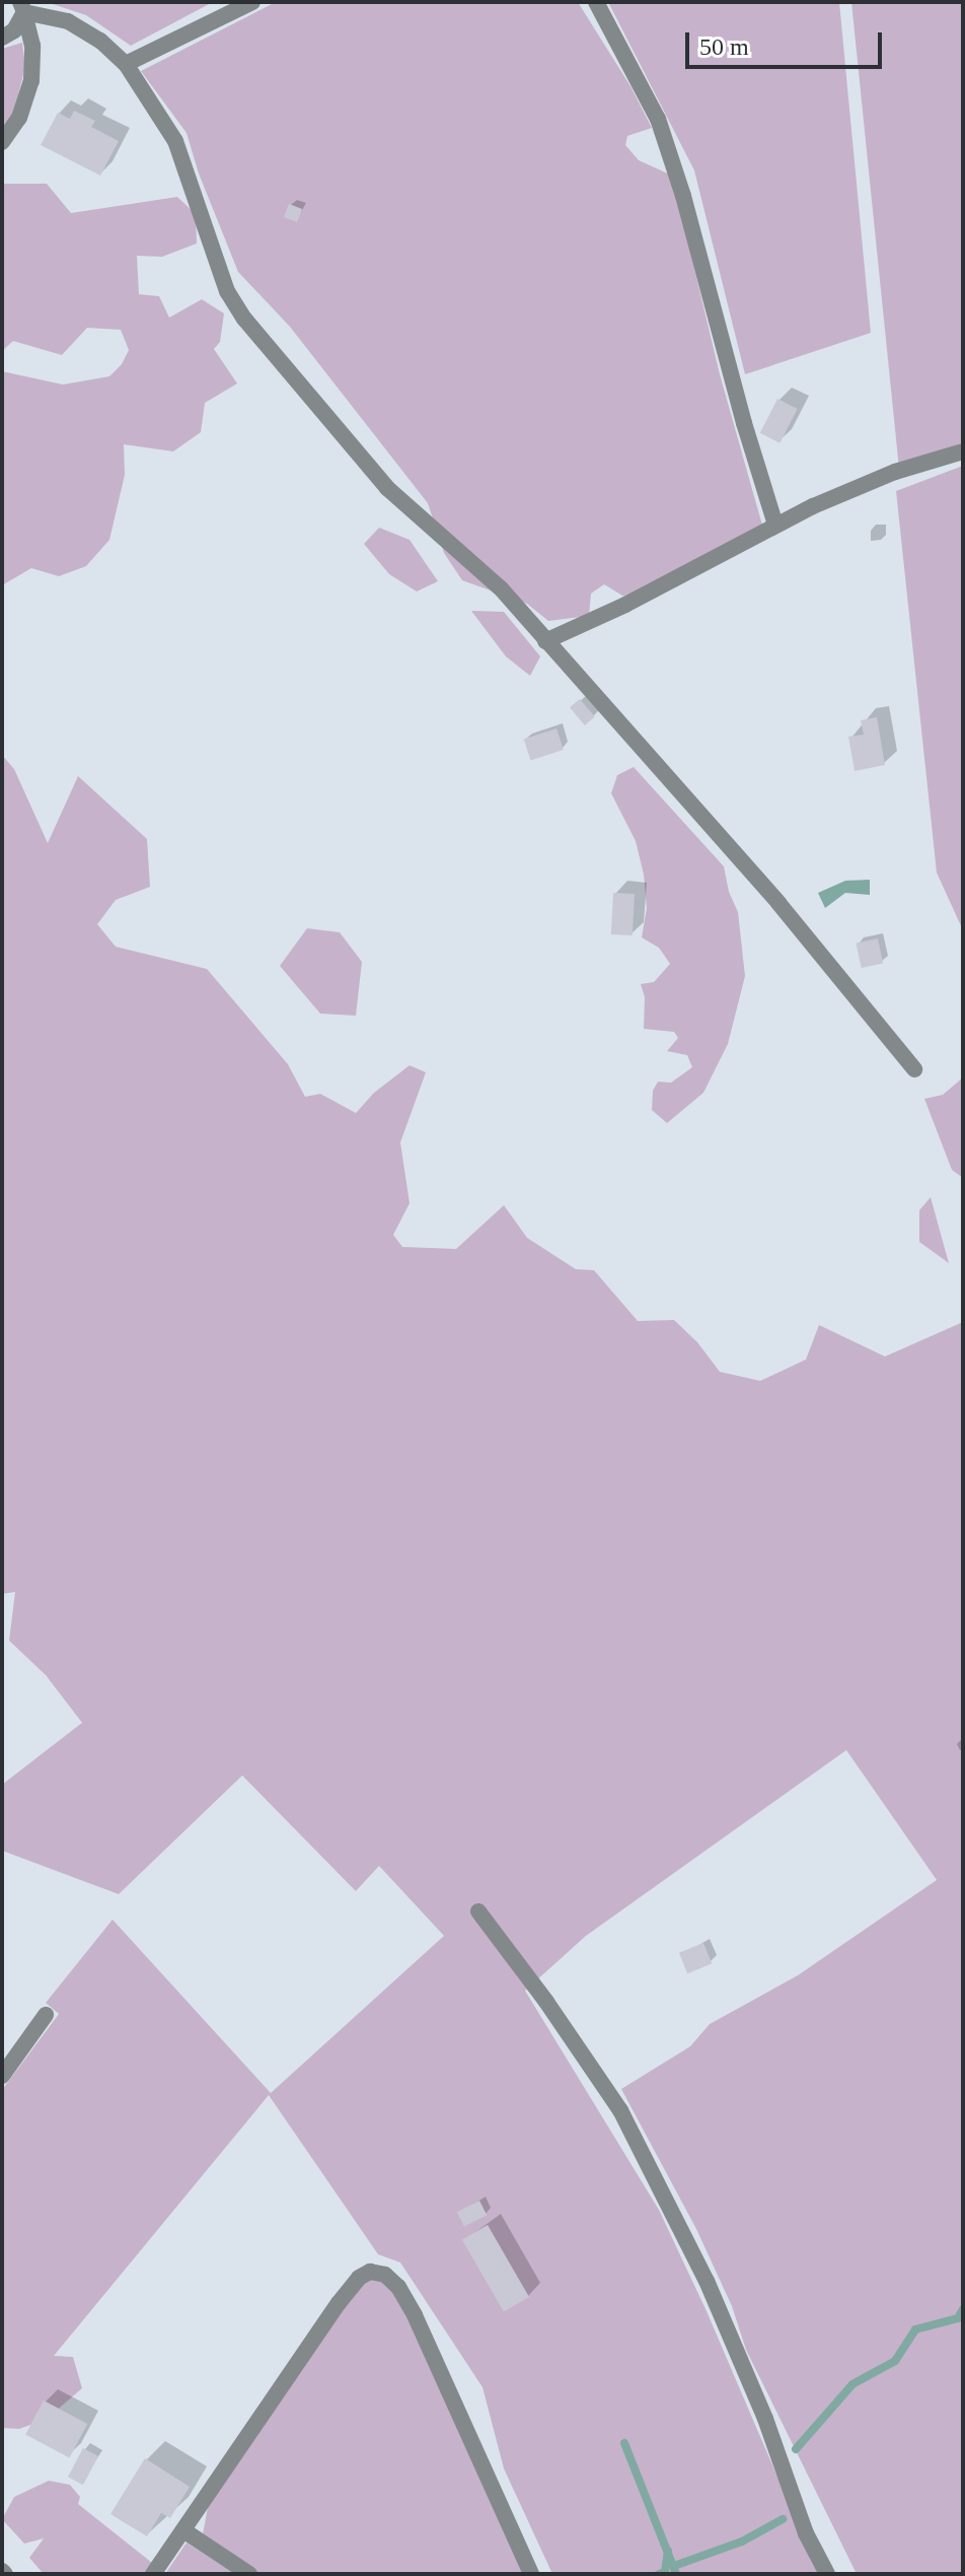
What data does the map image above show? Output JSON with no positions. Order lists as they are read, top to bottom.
{
  "scale_bar": "50 m"
}
